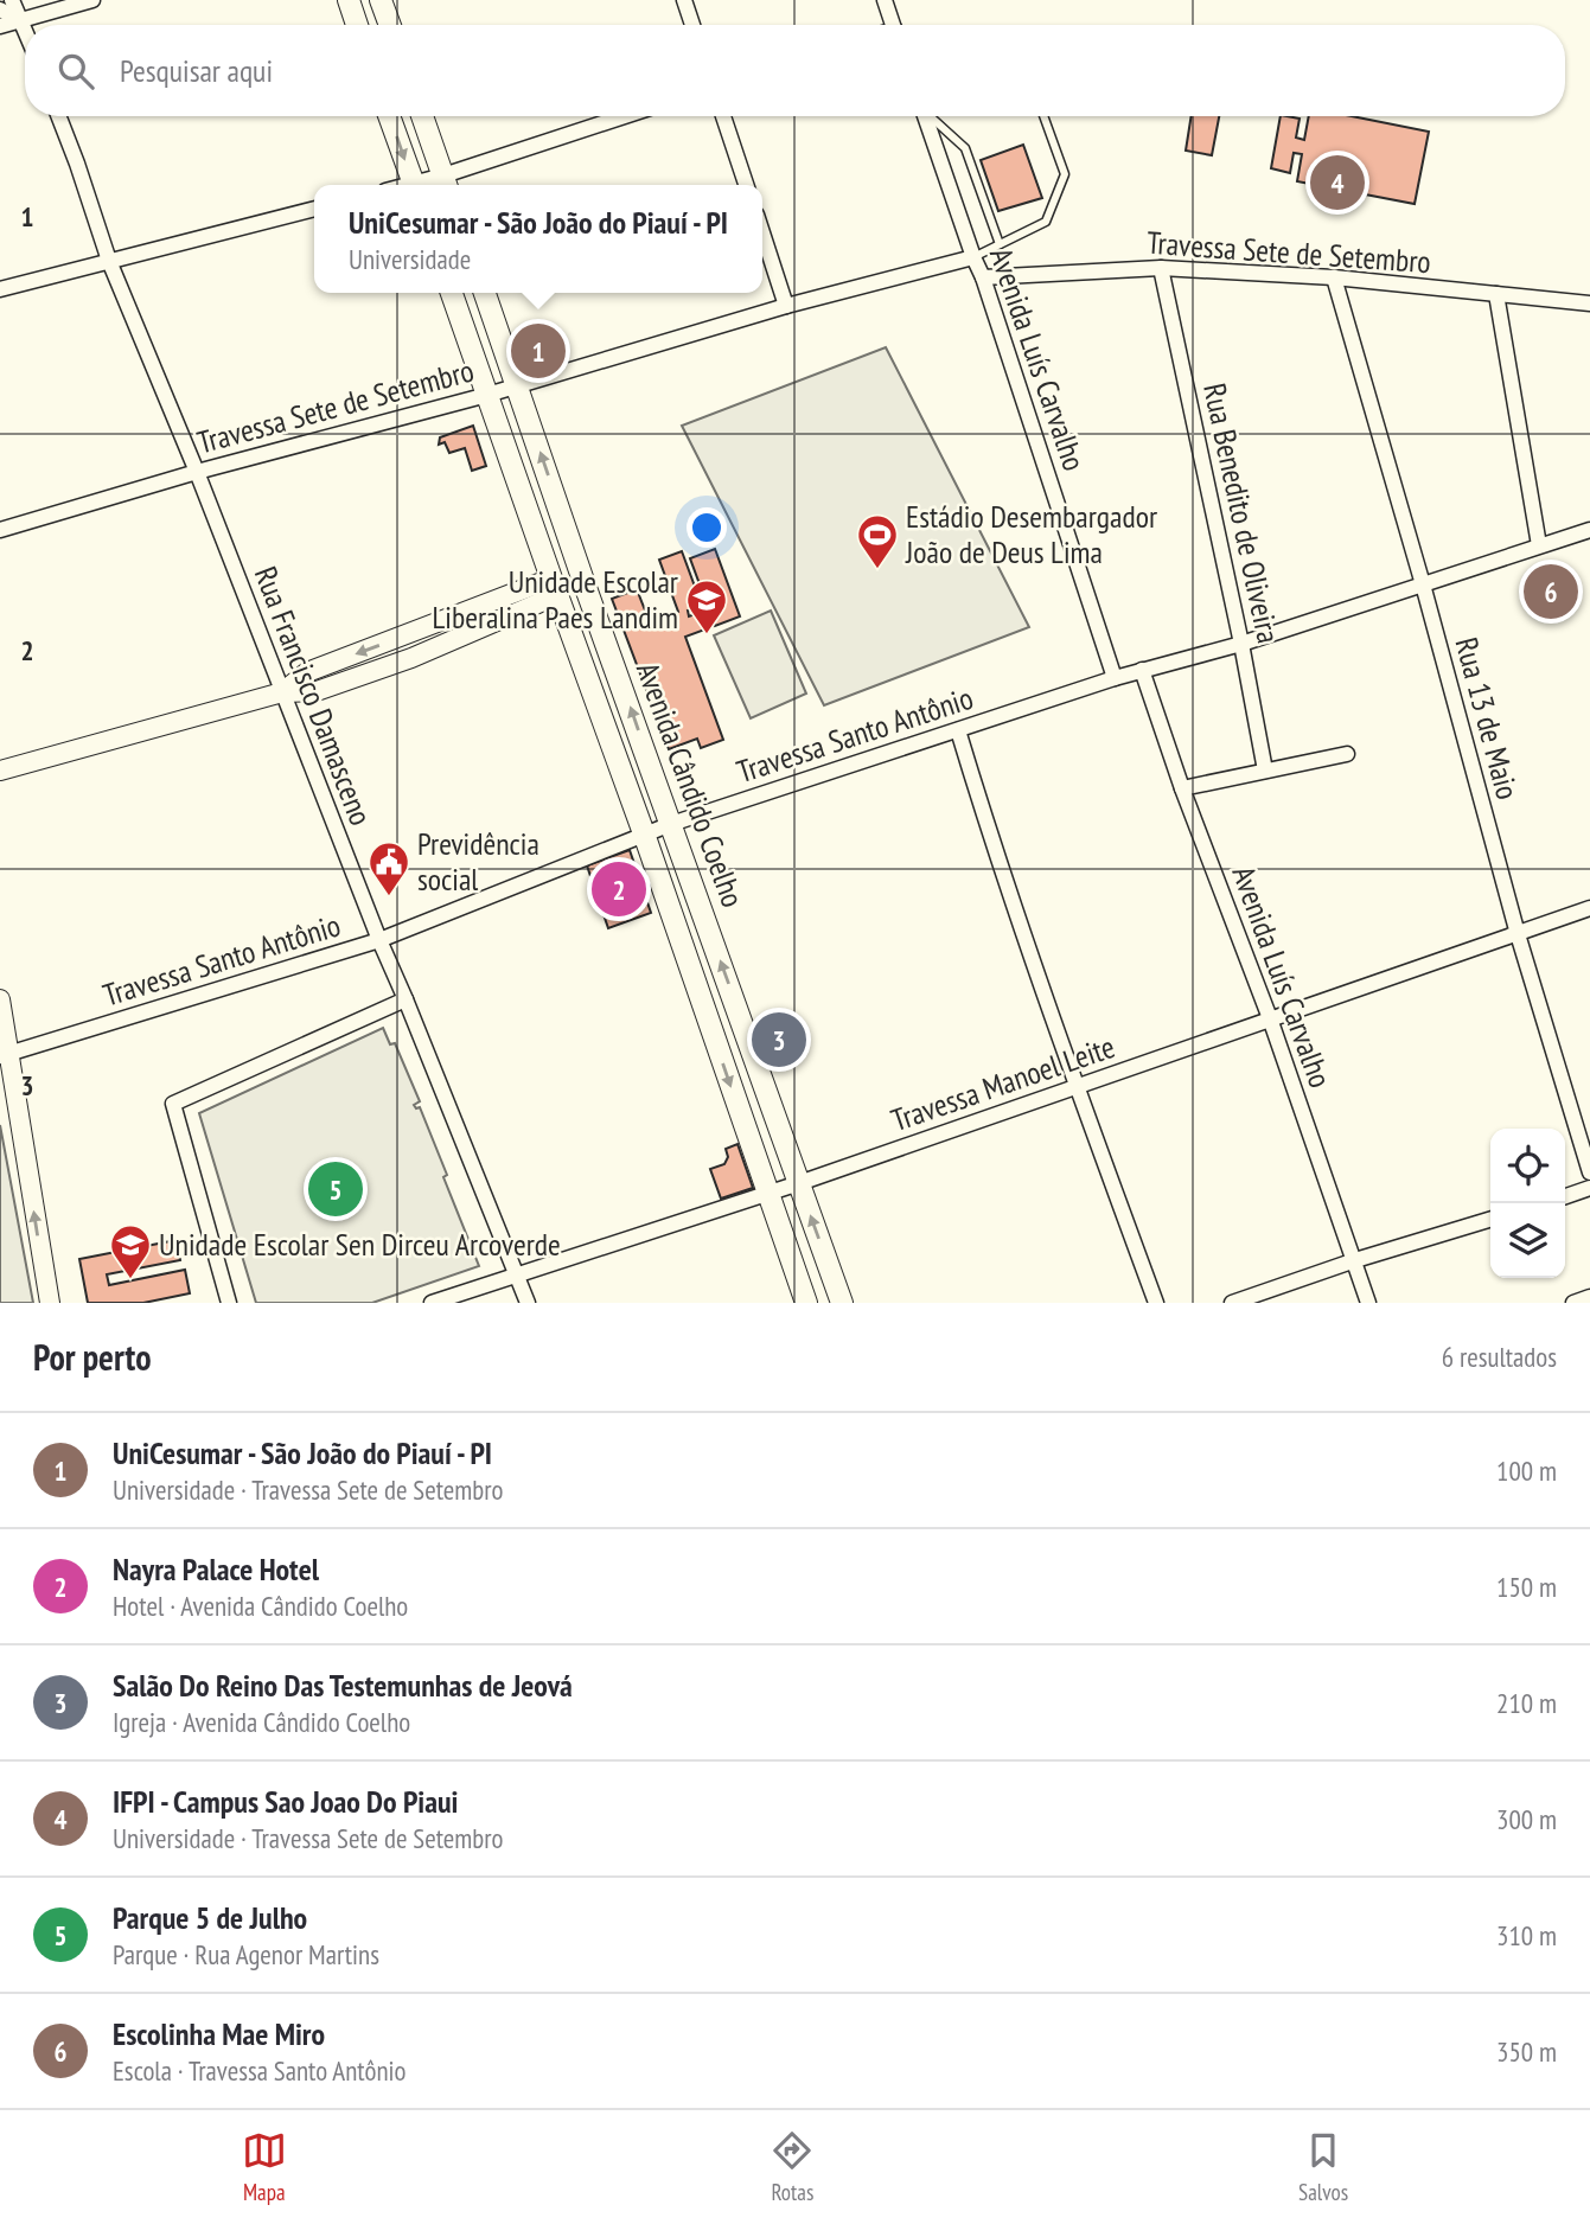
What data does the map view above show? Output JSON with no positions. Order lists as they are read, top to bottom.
{
  "streets": {
    "main road": ["Avenida Cândido Coelho"],
    "street": [
      "Travessa Sete de Setembro",
      "Avenida Luís Carvalho",
      "Rua Benedito de Oliveira",
      "Rua Francisco Damasceno",
      "Rua 13 de Maio",
      "Travessa Santo Antônio",
      "Travessa Manoel Leite"
    ]
  },
  "crossings": [
    ["Travessa Sete de Setembro", "Avenida Luís Carvalho"],
    ["Travessa Sete de Setembro", "Rua Benedito de Oliveira"],
    ["Travessa Sete de Setembro", "Rua Francisco Damasceno"],
    ["Travessa Sete de Setembro", "Rua 13 de Maio"],
    ["Travessa Sete de Setembro", "Avenida Cândido Coelho"],
    ["Avenida Luís Carvalho", "Travessa Santo Antônio"],
    ["Avenida Luís Carvalho", "Travessa Manoel Leite"],
    ["Rua Benedito de Oliveira", "Travessa Santo Antônio"],
    ["Rua Francisco Damasceno", "Travessa Santo Antônio"],
    ["Rua Francisco Damasceno", "Travessa Manoel Leite"],
    ["Rua 13 de Maio", "Travessa Santo Antônio"],
    ["Rua 13 de Maio", "Travessa Manoel Leite"],
    ["Travessa Santo Antônio", "Avenida Cândido Coelho"],
    ["Avenida Cândido Coelho", "Travessa Manoel Leite"]
  ],
  "places": {
    "sports": ["Estádio Desembargador João de Deus Lima"],
    "school or university": ["Unidade Escolar Liberalina Paes Landim", "Unidade Escolar Sen Dirceu Arcoverde"],
    "public building": ["Previdência social"]
  },
  "page": {
    "search": "Pesquisar aqui",
    "pins": [
      "4",
      "1",
      "6",
      "2",
      "3",
      "5"
    ],
    "popup": ["UniCesumar - São João do Piauí - PI", "Universidade"],
    "heading": ["Por perto", "6 resultados"],
    "list": [
      {
        "mark": "1",
        "name": "UniCesumar - São João do Piauí - PI",
        "note": "Universidade · Travessa Sete de Setembro",
        "value": "100 m"
      },
      {
        "mark": "2",
        "name": "Nayra Palace Hotel",
        "note": "Hotel · Avenida Cândido Coelho",
        "value": "150 m"
      },
      {
        "mark": "3",
        "name": "Salão Do Reino Das Testemunhas de Jeová",
        "note": "Igreja · Avenida Cândido Coelho",
        "value": "210 m"
      },
      {
        "mark": "4",
        "name": "IFPI - Campus Sao Joao Do Piaui",
        "note": "Universidade · Travessa Sete de Setembro",
        "value": "300 m"
      },
      {
        "mark": "5",
        "name": "Parque 5 de Julho",
        "note": "Parque · Rua Agenor Martins",
        "value": "310 m"
      },
      {
        "mark": "6",
        "name": "Escolinha Mae Miro",
        "note": "Escola · Travessa Santo Antônio",
        "value": "350 m"
      }
    ],
    "nav": ["Mapa", "Rotas", "Salvos"]
  },
  "grid": {
    "rows": ["1", "2", "3"]
  }
}
